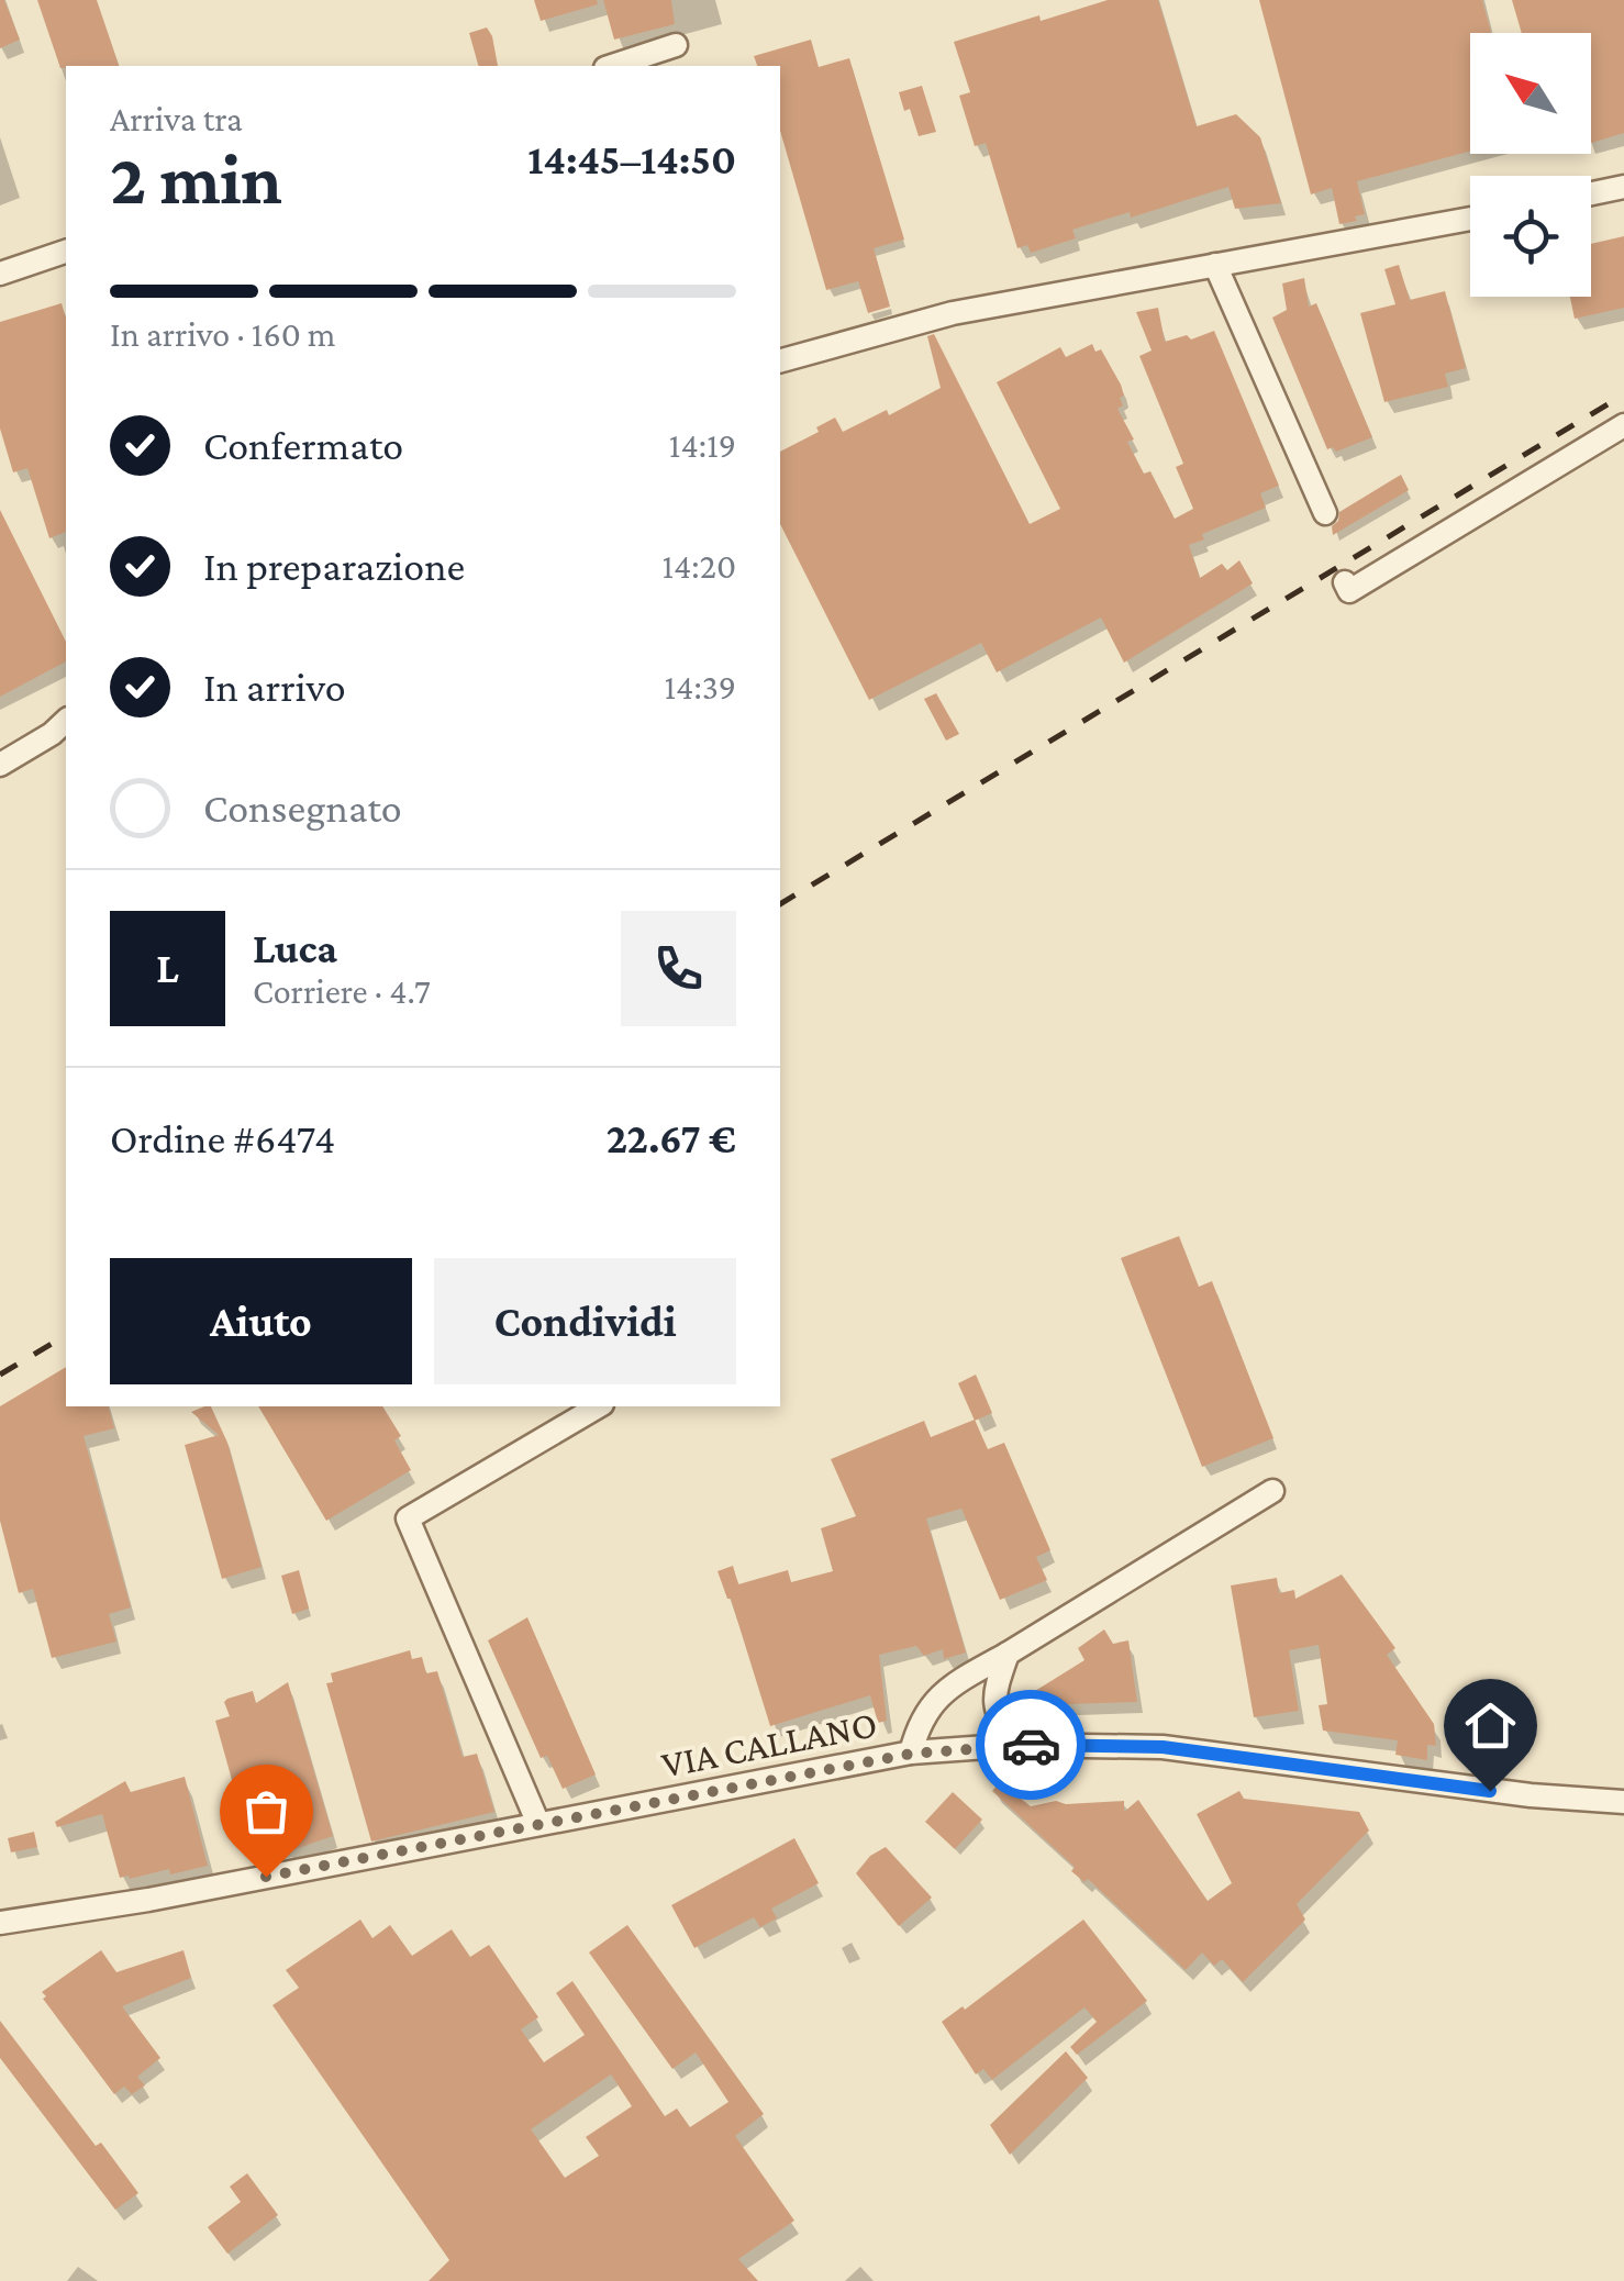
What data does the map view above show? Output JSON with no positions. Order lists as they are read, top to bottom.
{
  "streets": {
    "street": ["VIA CALLANO"]
  },
  "north": "top left",
  "page": {
    "heading": ["2 min", "Arriva tra", "14:45–14:50"],
    "panel": [
      "Luca",
      "Corriere · 4.7",
      "Ordine #6474",
      "22.67 €"
    ],
    "bar": "In arrivo · 160 m",
    "list": [
      ["Confermato", "14:19"],
      ["In preparazione", "14:20"],
      ["In arrivo", "14:39"],
      "Consegnato"
    ],
    "round": "L",
    "buttons": ["Aiuto", "Condividi"]
  }
}
